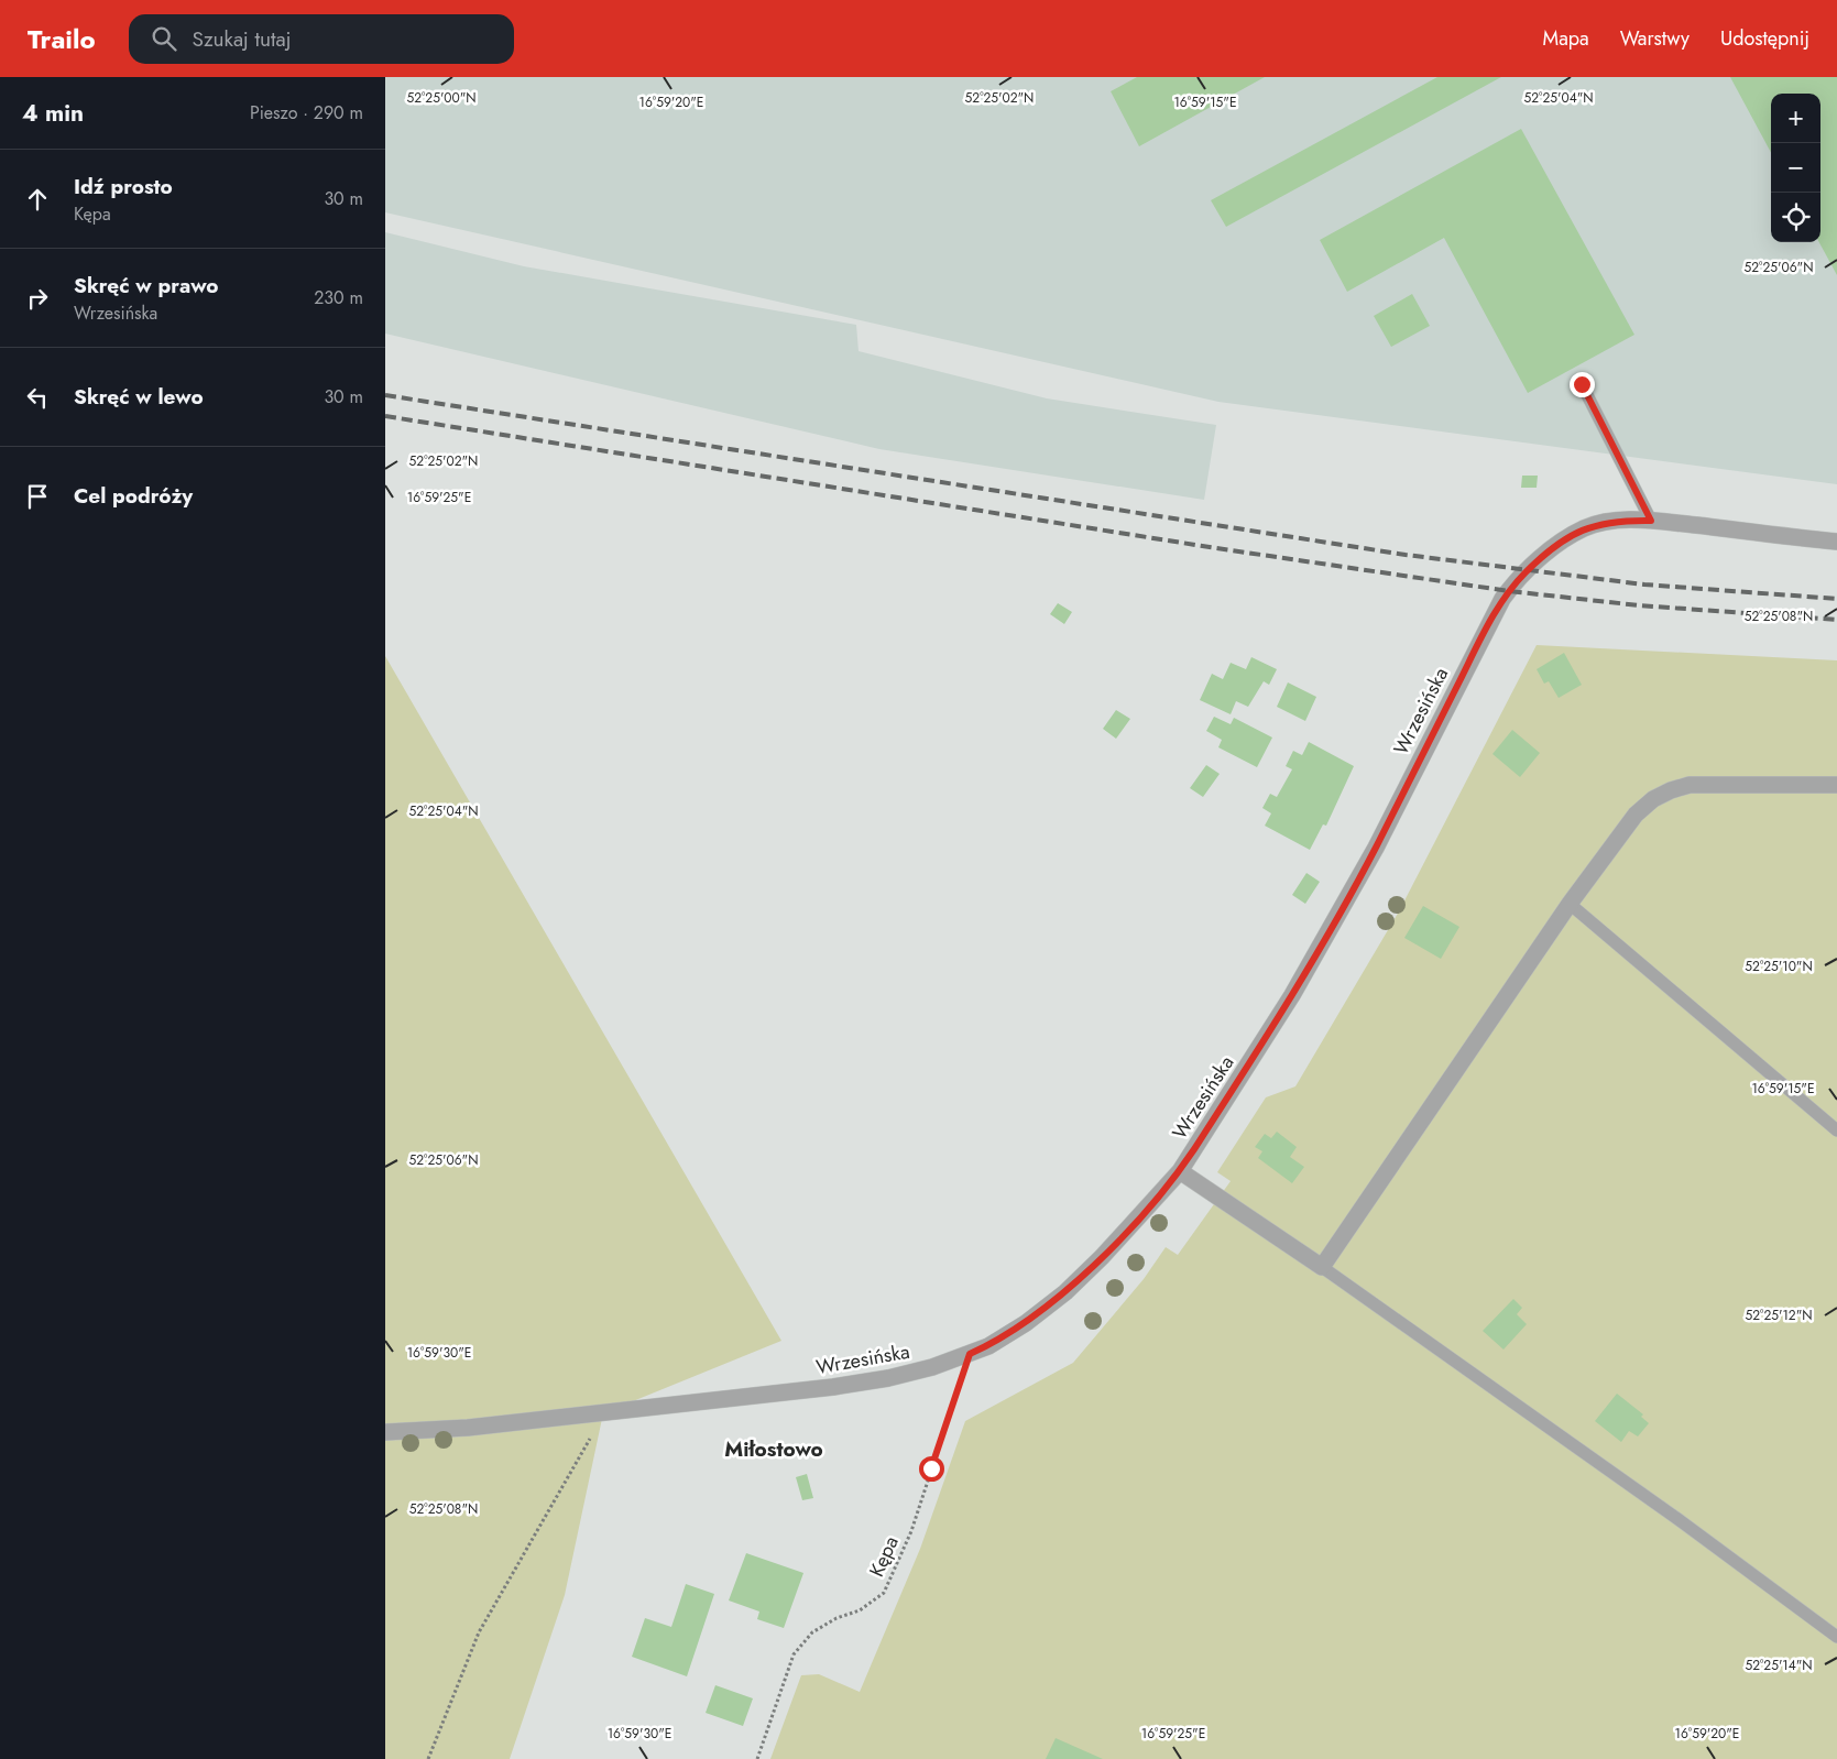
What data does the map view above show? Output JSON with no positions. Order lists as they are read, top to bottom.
{
  "streets": {
    "street": ["Wrzesińska"],
    "path": ["Kępa"]
  },
  "crossings": [
    ["Wrzesińska", "Kępa"]
  ],
  "districts": ["Miłostowo"],
  "page": {
    "header": "Trailo",
    "search": "Szukaj tutaj",
    "nav": ["Mapa", "Warstwy", "Udostępnij"],
    "heading": ["4 min", "Pieszo · 290 m"],
    "map_buttons": ["+", "−"],
    "list": [
      ["Idź prosto", "Kępa", "30 m"],
      ["Skręć w prawo", "Wrzesińska", "230 m"],
      ["Skręć w lewo", "30 m"],
      "Cel podróży"
    ]
  },
  "coordinates": [
    "52°25'00\"N",
    "52°25'02\"N",
    "52°25'04\"N",
    "16°59'20\"E",
    "16°59'15\"E",
    "52°25'06\"N",
    "16°59'25\"E",
    "52°25'08\"N",
    "52°25'10\"N",
    "52°25'12\"N",
    "16°59'30\"E",
    "52°25'14\"N"
  ]
}
